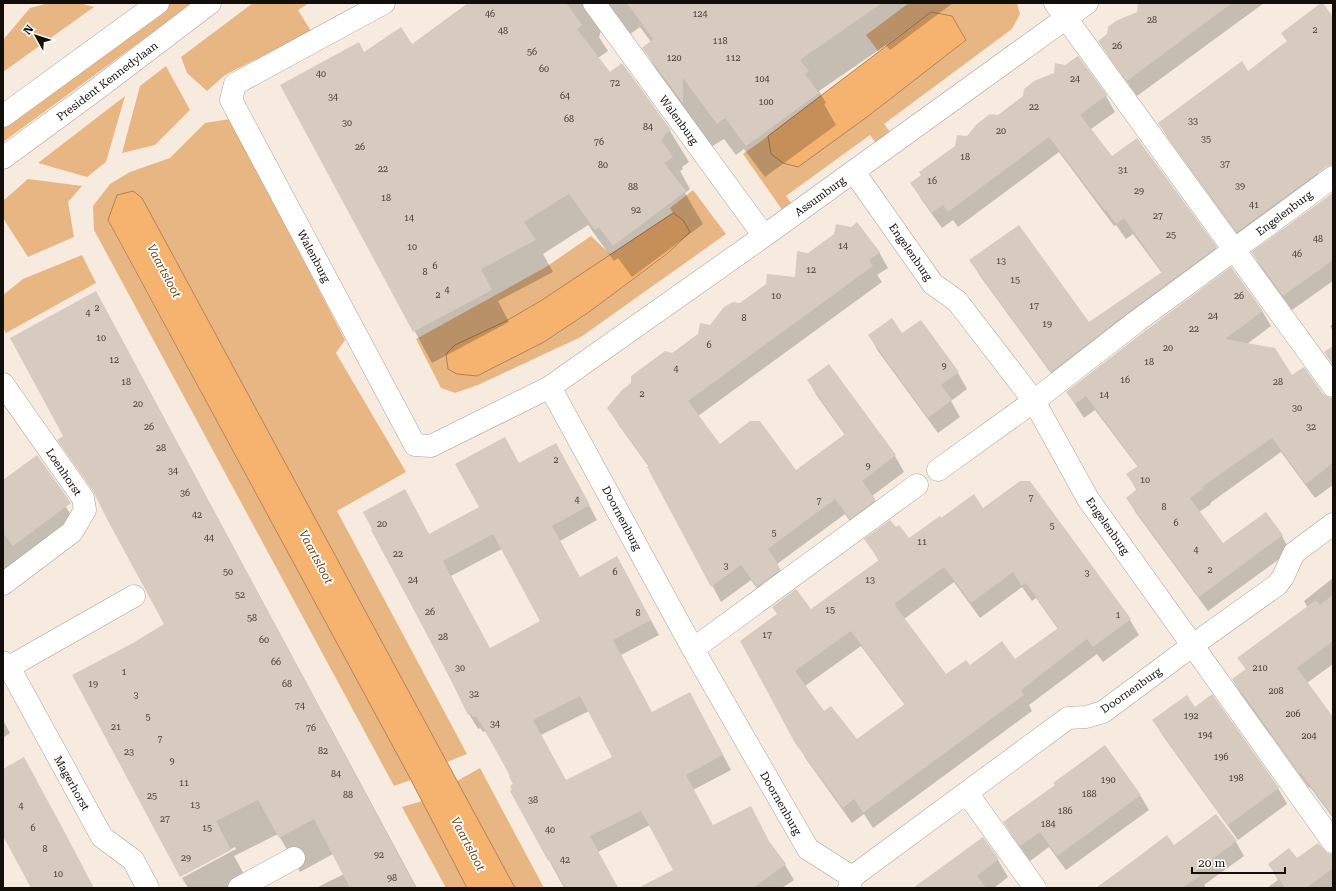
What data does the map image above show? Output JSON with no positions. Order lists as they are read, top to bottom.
{
  "streets": {
    "street": [
      "President Kennedylaan",
      "Walenburg",
      "Assumburg",
      "Engelenburg",
      "Loenhorst",
      "Doornenburg",
      "Magerhorst"
    ]
  },
  "crossings": [
    ["Walenburg", "Assumburg"],
    ["Walenburg", "Doornenburg"],
    ["Assumburg", "Engelenburg"],
    ["Assumburg", "Doornenburg"],
    ["Engelenburg", "Doornenburg"]
  ],
  "water": ["Vaartsloot"],
  "house_numbers": [
    "46",
    "124",
    "28",
    "2",
    "48",
    "118",
    "26",
    "56",
    "120",
    "112",
    "60",
    "40",
    "104",
    "24",
    "72",
    "64",
    "34",
    "100",
    "22",
    "68",
    "33",
    "30",
    "84",
    "20",
    "35",
    "76",
    "26",
    "18",
    "37",
    "80",
    "22",
    "31",
    "16",
    "39",
    "88",
    "29",
    "18",
    "41",
    "92",
    "27",
    "14",
    "25",
    "48",
    "14",
    "10",
    "46",
    "13",
    "6",
    "12",
    "8",
    "15",
    "4",
    "2",
    "10",
    "26",
    "17",
    "2",
    "4",
    "24",
    "8",
    "19",
    "22",
    "10",
    "6",
    "20",
    "12",
    "18",
    "9",
    "4",
    "16",
    "18",
    "28",
    "2",
    "14",
    "20",
    "30",
    "26",
    "32",
    "28",
    "2",
    "9",
    "34",
    "10",
    "36",
    "7",
    "4",
    "7",
    "8",
    "42",
    "6",
    "20",
    "5",
    "5",
    "44",
    "11",
    "4",
    "22",
    "3",
    "2",
    "50",
    "6",
    "3",
    "24",
    "13",
    "52",
    "15",
    "26",
    "8",
    "1",
    "58",
    "17",
    "28",
    "60",
    "66",
    "30",
    "210",
    "1",
    "19",
    "68",
    "208",
    "32",
    "3",
    "74",
    "206",
    "192",
    "5",
    "34",
    "21",
    "76",
    "194",
    "204",
    "7",
    "82",
    "23",
    "196",
    "9",
    "84",
    "198",
    "190",
    "11",
    "188",
    "88",
    "25",
    "38",
    "13",
    "4",
    "186",
    "27",
    "184",
    "6",
    "15",
    "40",
    "8",
    "92",
    "29",
    "42",
    "10",
    "98"
  ],
  "scale_bar": "20 m",
  "north": "top left"
}
